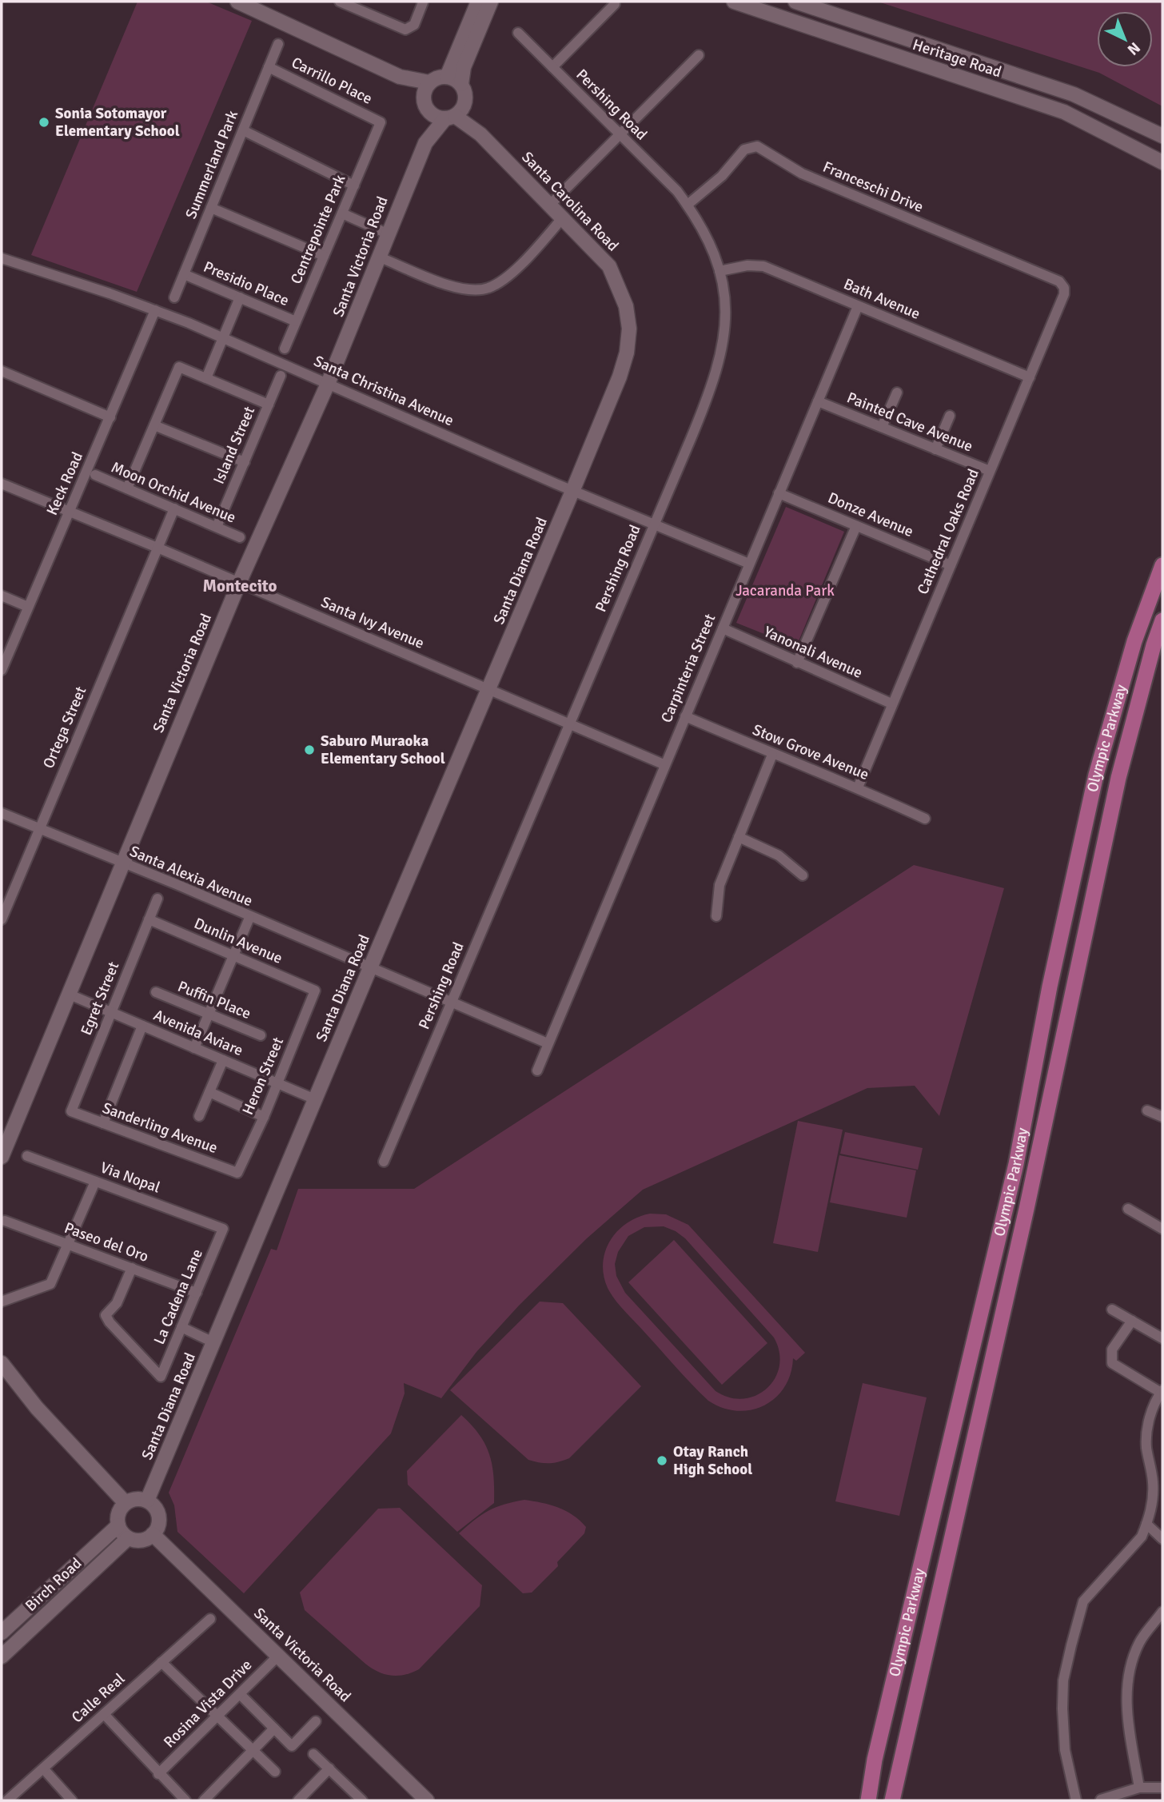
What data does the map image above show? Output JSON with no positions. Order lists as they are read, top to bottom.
{
  "streets": {
    "main road": ["Olympic Parkway"],
    "street": [
      "Heritage Road",
      "Carrillo Place",
      "Pershing Road",
      "Summerland Park",
      "Franceschi Drive",
      "Santa Carolina Road",
      "Centrepointe Park",
      "Santa Victoria Road",
      "Presidio Place",
      "Bath Avenue",
      "Santa Christina Avenue",
      "Painted Cave Avenue",
      "Island Street",
      "Keck Road",
      "Moon Orchid Avenue",
      "Donze Avenue",
      "Cathedral Oaks Road",
      "Santa Diana Road",
      "Santa Ivy Avenue",
      "Yanonali Avenue",
      "Carpinteria Street",
      "Ortega Street",
      "Stow Grove Avenue",
      "Santa Alexia Avenue",
      "Dunlin Avenue",
      "Egret Street",
      "Puffin Place",
      "Avenida Aviare",
      "Heron Street",
      "Sanderling Avenue",
      "Via Nopal",
      "Paseo del Oro",
      "La Cadena Lane",
      "Birch Road",
      "Calle Real",
      "Rosina Vista Drive"
    ]
  },
  "crossings": [
    ["Carrillo Place", "Summerland Park"],
    ["Carrillo Place", "Centrepointe Park"],
    ["Pershing Road", "Franceschi Drive"],
    ["Pershing Road", "Bath Avenue"],
    ["Pershing Road", "Santa Christina Avenue"],
    ["Pershing Road", "Santa Ivy Avenue"],
    ["Summerland Park", "Presidio Place"],
    ["Franceschi Drive", "Cathedral Oaks Road"],
    ["Santa Carolina Road", "Santa Victoria Road"],
    ["Santa Carolina Road", "Santa Christina Avenue"],
    ["Santa Carolina Road", "Santa Diana Road"],
    ["Centrepointe Park", "Presidio Place"],
    ["Santa Victoria Road", "Santa Christina Avenue"],
    ["Santa Victoria Road", "Santa Diana Road"],
    ["Santa Victoria Road", "Santa Ivy Avenue"],
    ["Santa Victoria Road", "Santa Alexia Avenue"],
    ["Santa Victoria Road", "Avenida Aviare"],
    ["Santa Victoria Road", "Birch Road"],
    ["Santa Victoria Road", "Rosina Vista Drive"],
    ["Bath Avenue", "Cathedral Oaks Road"],
    ["Bath Avenue", "Carpinteria Street"],
    ["Santa Christina Avenue", "Keck Road"],
    ["Santa Christina Avenue", "Santa Diana Road"],
    ["Santa Christina Avenue", "Carpinteria Street"],
    ["Painted Cave Avenue", "Cathedral Oaks Road"],
    ["Painted Cave Avenue", "Carpinteria Street"],
    ["Island Street", "Moon Orchid Avenue"],
    ["Keck Road", "Santa Ivy Avenue"],
    ["Moon Orchid Avenue", "Ortega Street"],
    ["Donze Avenue", "Cathedral Oaks Road"],
    ["Donze Avenue", "Carpinteria Street"],
    ["Cathedral Oaks Road", "Yanonali Avenue"],
    ["Cathedral Oaks Road", "Stow Grove Avenue"],
    ["Santa Diana Road", "Santa Ivy Avenue"],
    ["Santa Diana Road", "Santa Alexia Avenue"],
    ["Santa Diana Road", "Avenida Aviare"],
    ["Santa Diana Road", "Birch Road"],
    ["Santa Ivy Avenue", "Carpinteria Street"],
    ["Santa Ivy Avenue", "Ortega Street"],
    ["Yanonali Avenue", "Carpinteria Street"],
    ["Carpinteria Street", "Stow Grove Avenue"],
    ["Ortega Street", "Santa Alexia Avenue"],
    ["Dunlin Avenue", "Egret Street"],
    ["Dunlin Avenue", "Heron Street"],
    ["Egret Street", "Avenida Aviare"],
    ["Egret Street", "Sanderling Avenue"],
    ["Avenida Aviare", "Heron Street"],
    ["Heron Street", "Sanderling Avenue"],
    ["Via Nopal", "La Cadena Lane"],
    ["Paseo del Oro", "La Cadena Lane"]
  ],
  "districts": ["Montecito"],
  "parks": ["Jacaranda Park"],
  "places": ["Sonia Sotomayor Elementary School", "Saburo Muraoka Elementary School", "Otay Ranch High School"],
  "north": "bottom right"
}
